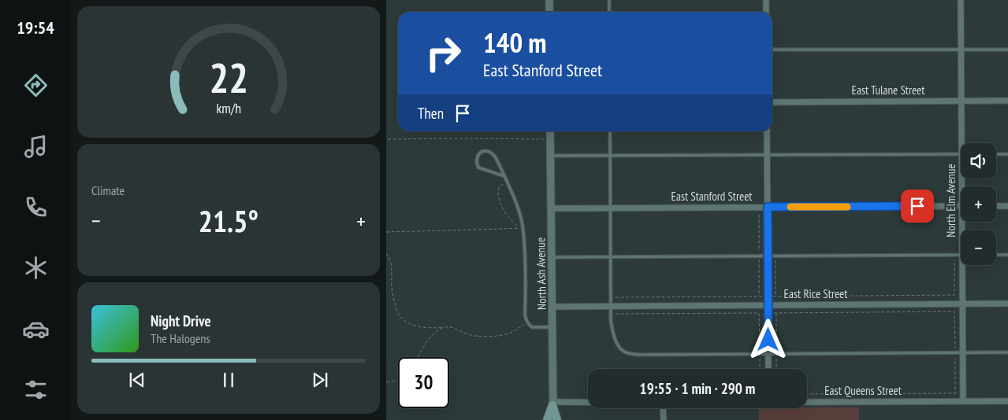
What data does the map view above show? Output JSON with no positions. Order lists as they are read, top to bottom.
{
  "streets": {
    "street": [
      "East Tulane Street",
      "East Stanford Street",
      "North Elm Avenue",
      "North Ash Avenue",
      "East Rice Street",
      "East Queens Street"
    ]
  },
  "crossings": [
    ["East Tulane Street", "North Elm Avenue"],
    ["East Stanford Street", "North Ash Avenue"],
    ["North Elm Avenue", "East Rice Street"],
    ["North Elm Avenue", "East Queens Street"],
    ["North Ash Avenue", "East Rice Street"],
    ["North Ash Avenue", "East Queens Street"]
  ],
  "page": {
    "tabs": "19:54",
    "turn": ["140 m", "East Stanford Street"],
    "then": "Then",
    "map_buttons": ["+", "−"],
    "tile": "Climate",
    "heat": ["−", "21.5°", "+"],
    "song": ["Night Drive", "The Halogens"],
    "limit": "30",
    "trip": "19:55 · 1 min · 290 m",
    "gauge": ["22", "km/h"]
  }
}
